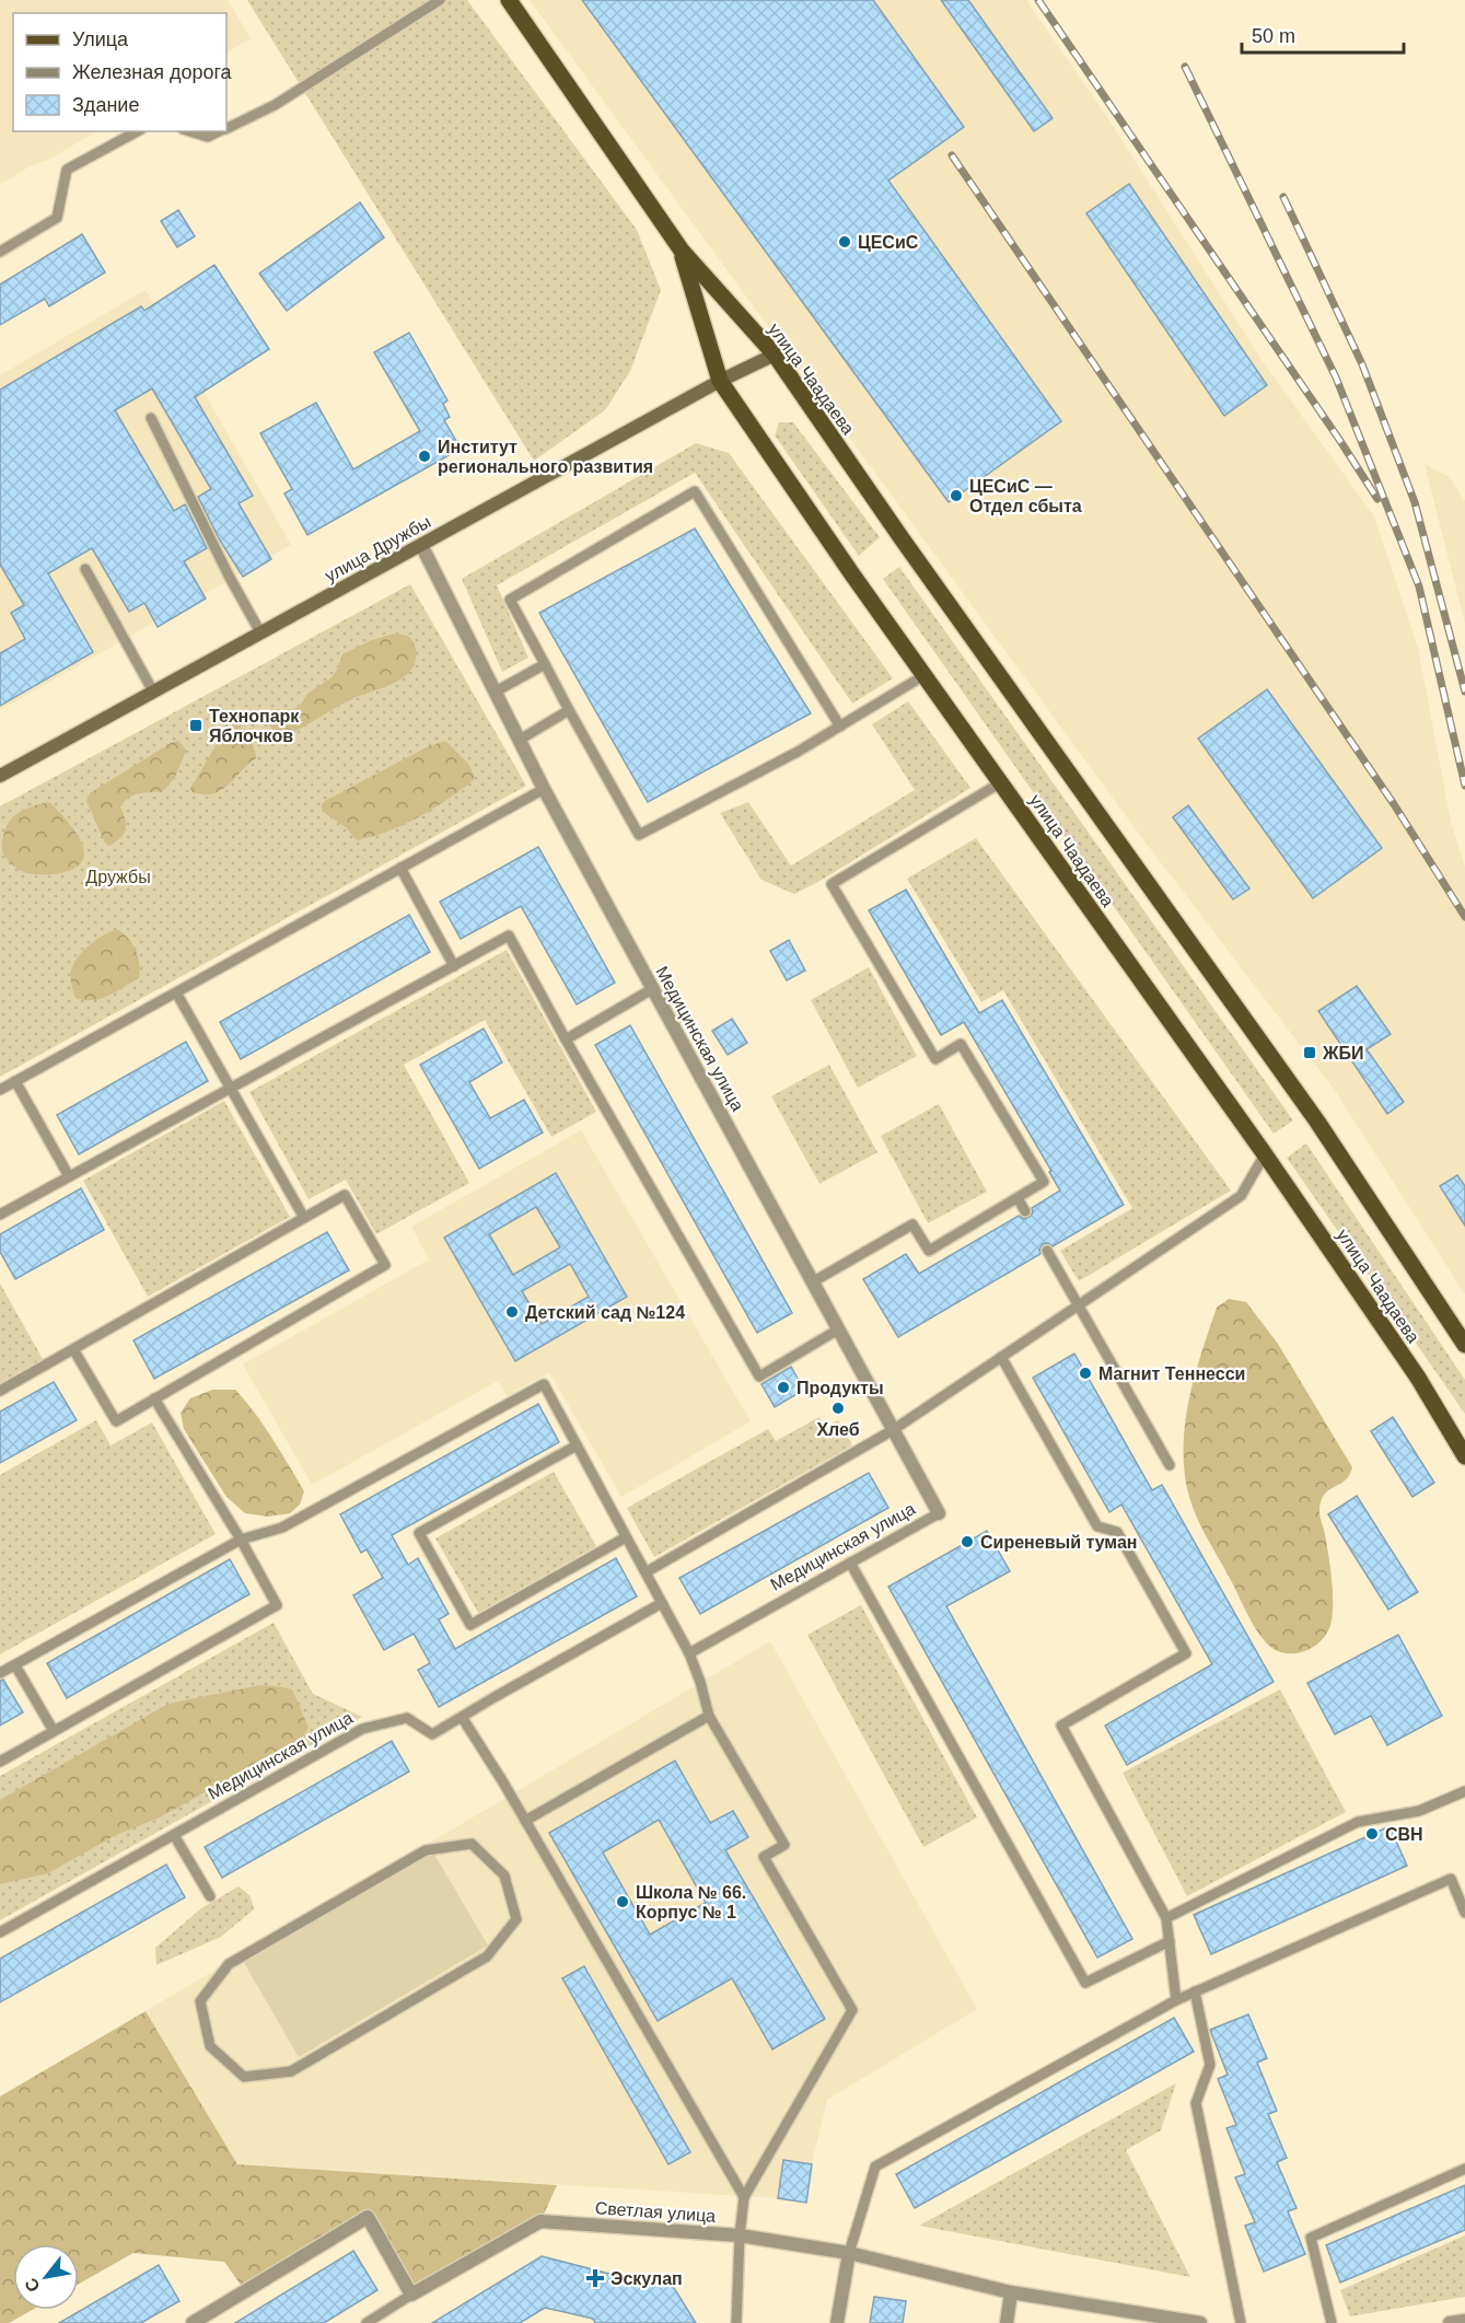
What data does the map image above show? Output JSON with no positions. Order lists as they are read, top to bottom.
{
  "streets": {
    "main road": ["улица Чаадаева", "улица Дружбы"],
    "street": ["Медицинская улица", "Светлая улица"]
  },
  "crossings": [
    ["улица Чаадаева", "улица Дружбы"],
    ["улица Дружбы", "Медицинская улица"]
  ],
  "parks": ["Дружбы"],
  "places": {
    "other": [
      "ЦЕСиС",
      "Институт регионального развития",
      "ЦЕСиС — Отдел сбыта",
      "Детский сад №124",
      "Магнит Теннесси",
      "Продукты",
      "Хлеб",
      "Сиреневый туман",
      "СВН",
      "Школа № 66. Корпус № 1"
    ],
    "transit": ["Технопарк Яблочков", "ЖБИ"],
    "health": ["Эскулап"]
  },
  "legend": ["Улица", "Железная дорога", "Здание"],
  "scale_bar": "50 m",
  "north": "bottom left"
}
